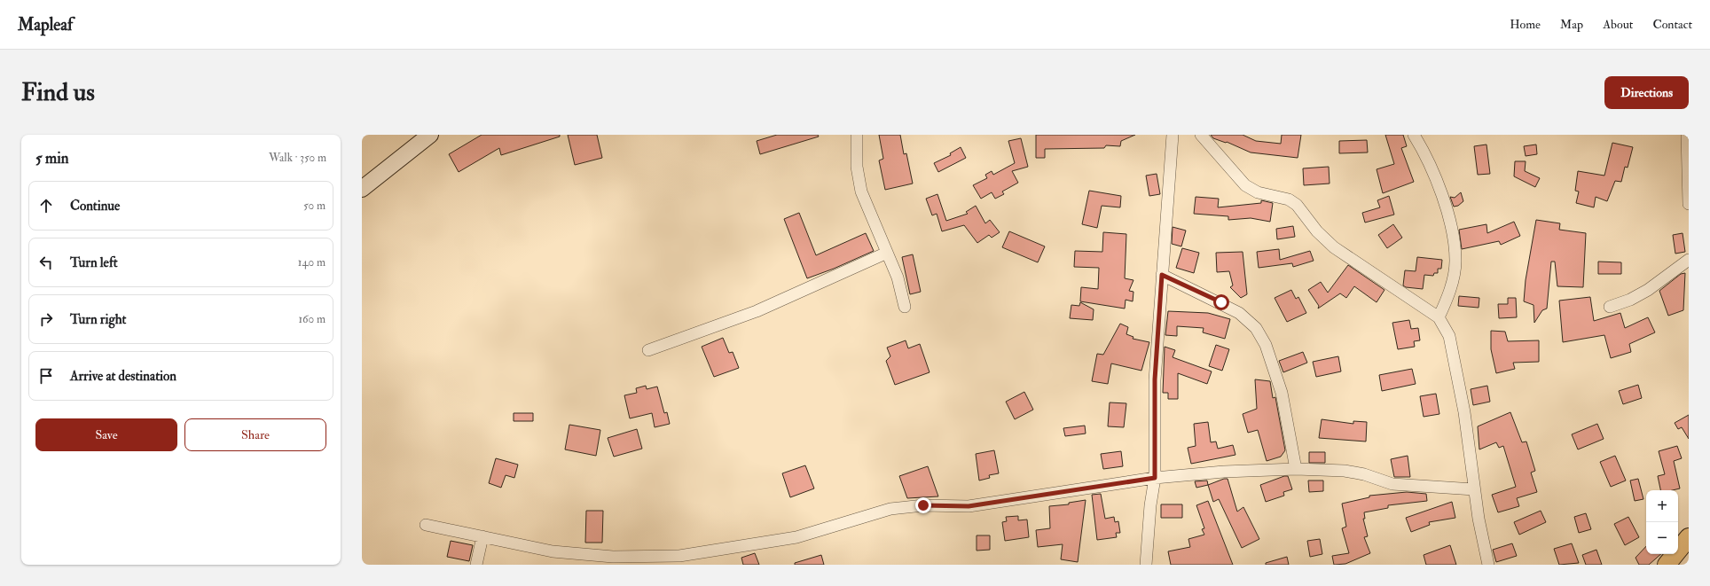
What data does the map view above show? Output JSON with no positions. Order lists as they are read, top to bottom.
{
  "page": {
    "header": "Mapleaf",
    "nav": [
      "Home",
      "Map",
      "About",
      "Contact"
    ],
    "buttons": [
      "Directions",
      ["Save", "Share"]
    ],
    "title": "Find us",
    "heading": ["5 min", "Walk · 350 m"],
    "list": [
      ["Continue", "50 m"],
      ["Turn left", "140 m"],
      ["Turn right", "160 m"],
      "Arrive at destination"
    ],
    "map_buttons": ["+", "−"]
  }
}
